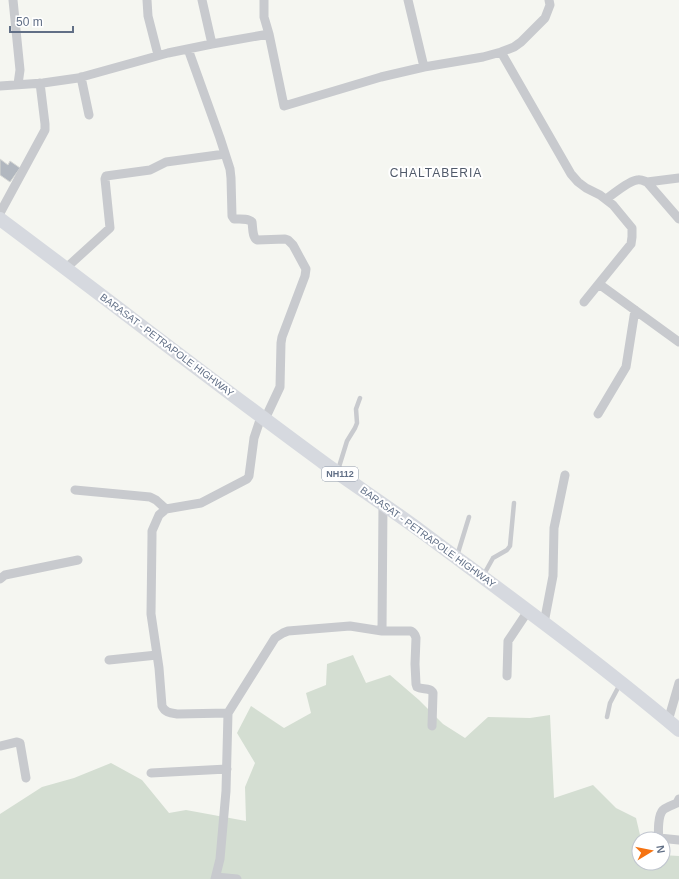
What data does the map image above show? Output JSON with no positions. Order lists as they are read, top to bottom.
{
  "streets": {
    "highway": ["BARASAT - PETRAPOLE HIGHWAY", "NH112"]
  },
  "districts": ["CHALTABERIA"],
  "scale_bar": "50 m",
  "north": "right"
}
